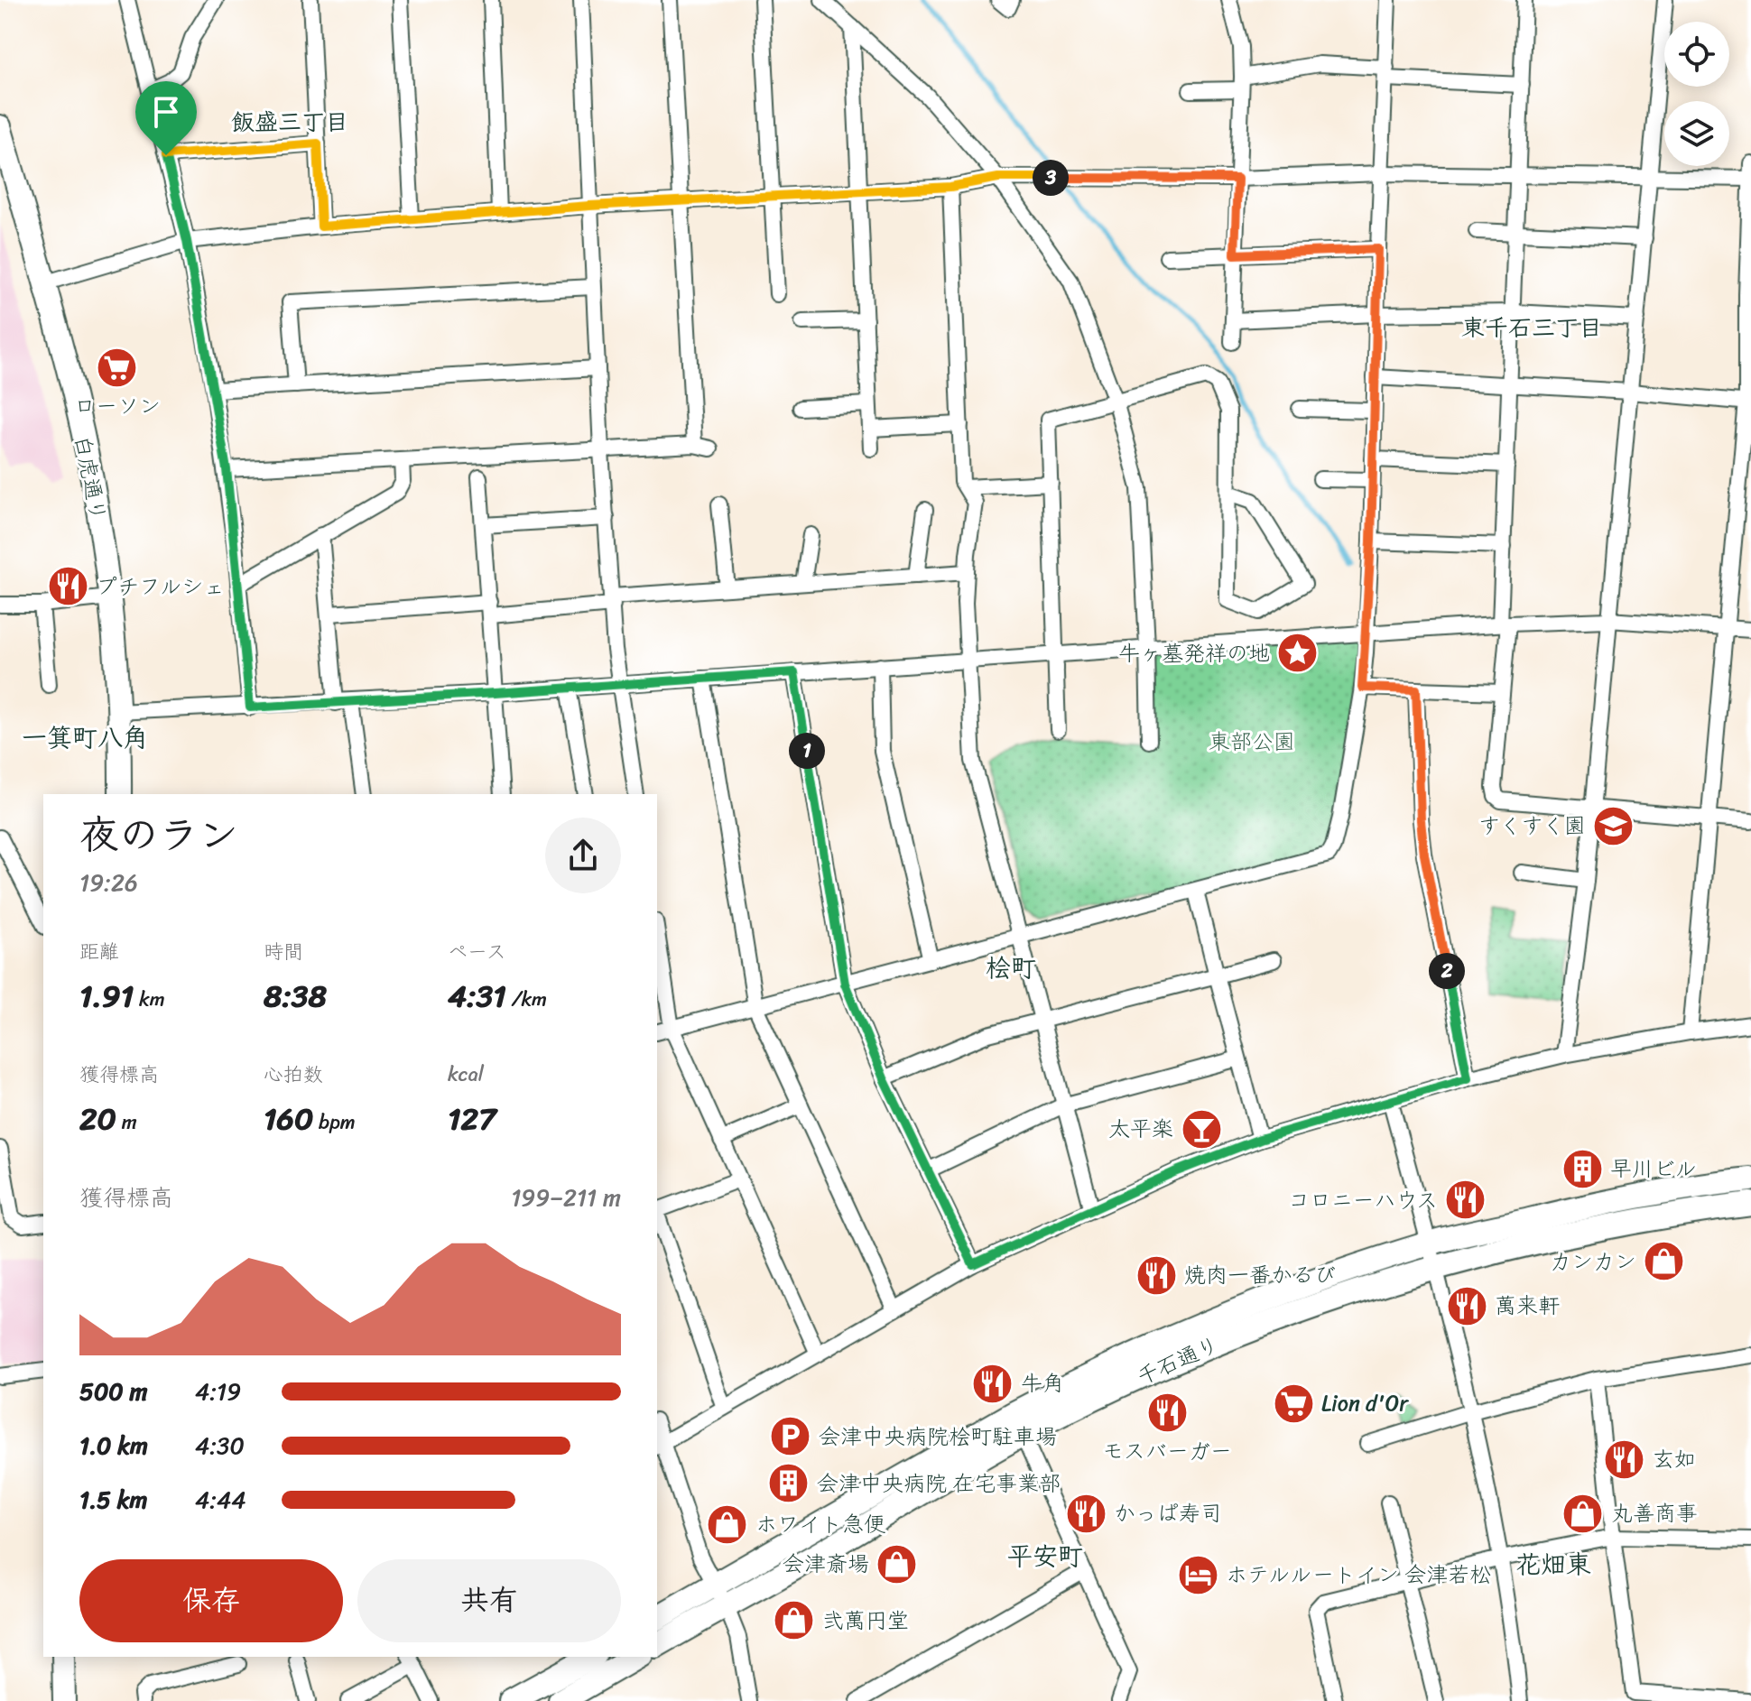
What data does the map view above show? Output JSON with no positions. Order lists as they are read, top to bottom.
{
  "streets": {
    "main road": ["千石通り"],
    "street": ["白虎通り"]
  },
  "districts": [
    "飯盛三丁目",
    "東千石三丁目",
    "一箕町八角",
    "桧町",
    "平安町",
    "花畑東"
  ],
  "parks": ["東部公園"],
  "places": {
    "supermarket": ["ローソン", "Lion d'Or"],
    "restaurant": [
      "プチフルシェ",
      "コロニーハウス",
      "焼肉一番かるび",
      "萬来軒",
      "牛角",
      "モスバーガー",
      "玄如",
      "かっぱ寿司"
    ],
    "place": ["牛ヶ墓発祥の地"],
    "school or university": ["すくすく園"],
    "bar": ["太平楽"],
    "building": ["早川ビル", "会津中央病院 在宅事業部"],
    "shop": [
      "カンカン",
      "丸善商事",
      "ホワイト急便",
      "会津斎場",
      "弐萬円堂"
    ],
    "parking": ["会津中央病院桧町駐車場"],
    "hotel": ["ホテルルートイン 会津若松"]
  },
  "page": {
    "pins": ["3", "1", "2"],
    "heading": ["夜のラン", "19:26"],
    "stats": [
      ["距離", "1.91 km"],
      ["時間", "8:38"],
      ["ペース", "4:31 /km"],
      ["獲得標高", "20 m"],
      ["心拍数", "160 bpm"],
      ["kcal", "127"]
    ],
    "chart": ["獲得標高", "199–211 m"],
    "list": [
      {
        "name": "500 m",
        "note": "4:19"
      },
      {
        "name": "1.0 km",
        "note": "4:30"
      },
      {
        "name": "1.5 km",
        "note": "4:44"
      }
    ],
    "buttons": ["保存", "共有"]
  }
}
